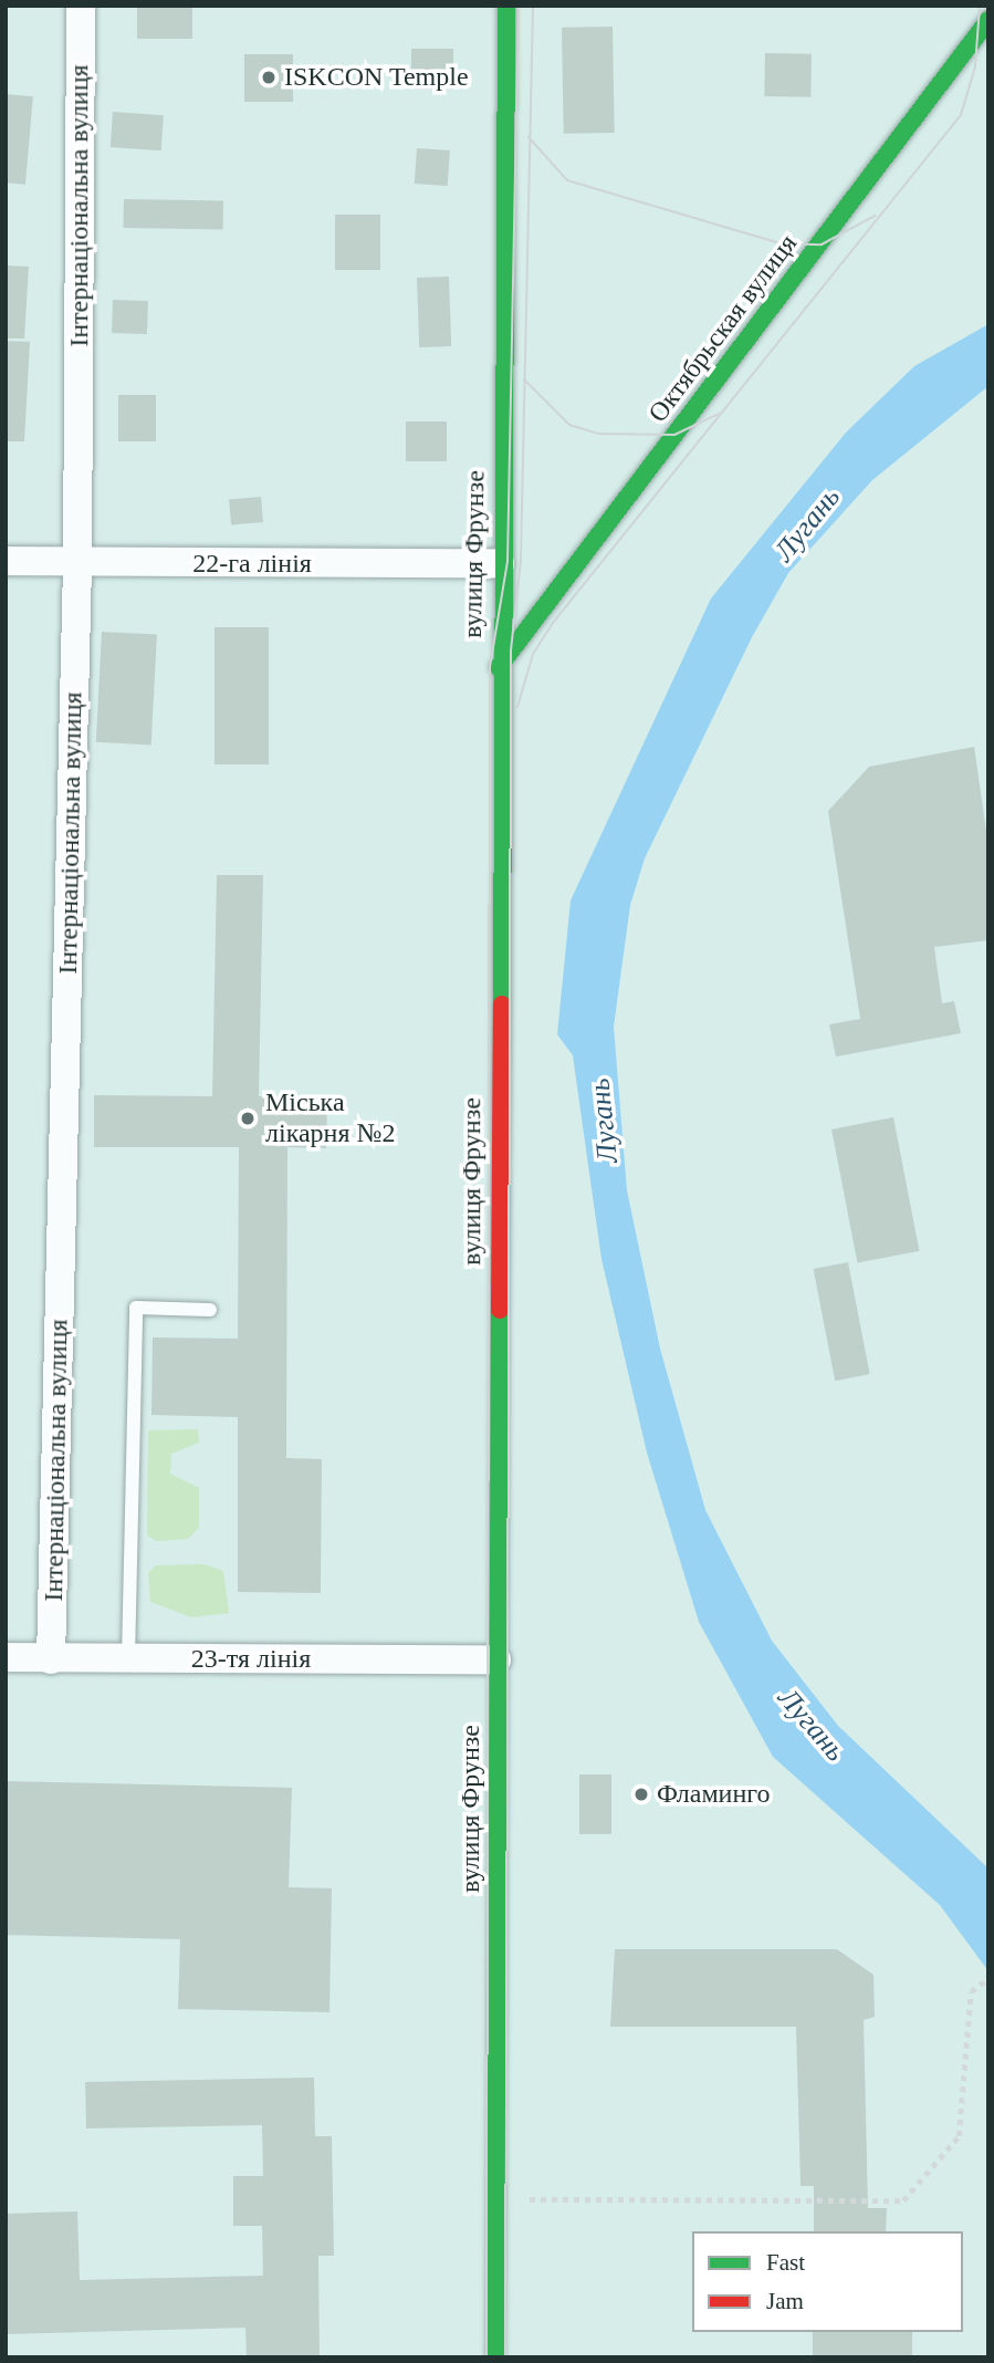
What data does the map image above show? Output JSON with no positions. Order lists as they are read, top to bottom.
{
  "streets": {
    "street": [
      "Інтернаціональна вулиця",
      "Октябрьская вулиця",
      "вулиця Фрунзе",
      "22-га лінія",
      "23-тя лінія"
    ]
  },
  "crossings": [
    ["Інтернаціональна вулиця", "22-га лінія"],
    ["Інтернаціональна вулиця", "23-тя лінія"],
    ["Октябрьская вулиця", "вулиця Фрунзе"],
    ["вулиця Фрунзе", "22-га лінія"],
    ["вулиця Фрунзе", "23-тя лінія"]
  ],
  "water": ["Лугань"],
  "places": ["ISKCON Temple", "Міська лікарня №2", "Фламинго"],
  "legend": ["Fast", "Jam"]
}
